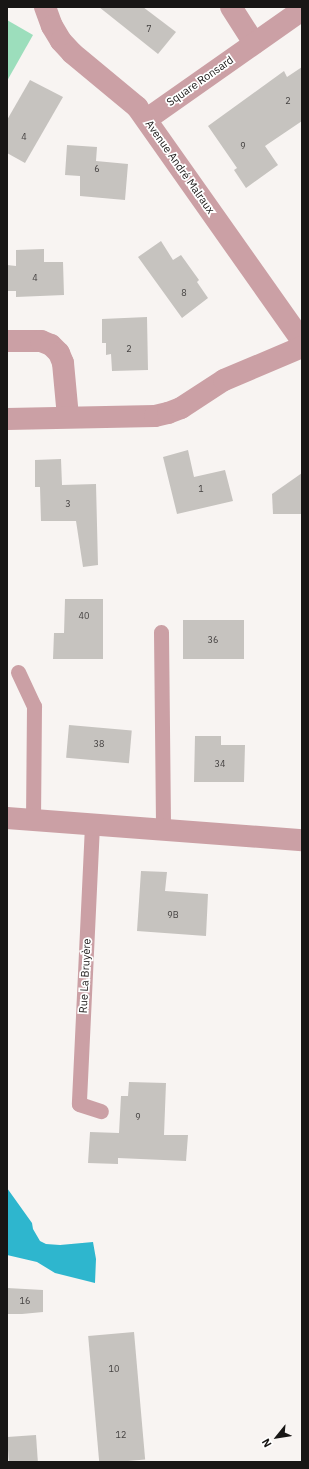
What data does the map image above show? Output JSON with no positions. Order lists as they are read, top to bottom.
{
  "streets": {
    "street": ["Square Ronsard", "Avenue André Malraux"],
    "lane": ["Rue La Bruyère"]
  },
  "crossings": [
    ["Square Ronsard", "Avenue André Malraux"]
  ],
  "house_numbers": [
    "7",
    "2",
    "4",
    "9",
    "6",
    "4",
    "8",
    "2",
    "1",
    "3",
    "40",
    "36",
    "38",
    "34",
    "9B",
    "9",
    "16",
    "10",
    "12"
  ],
  "north": "bottom left"
}
